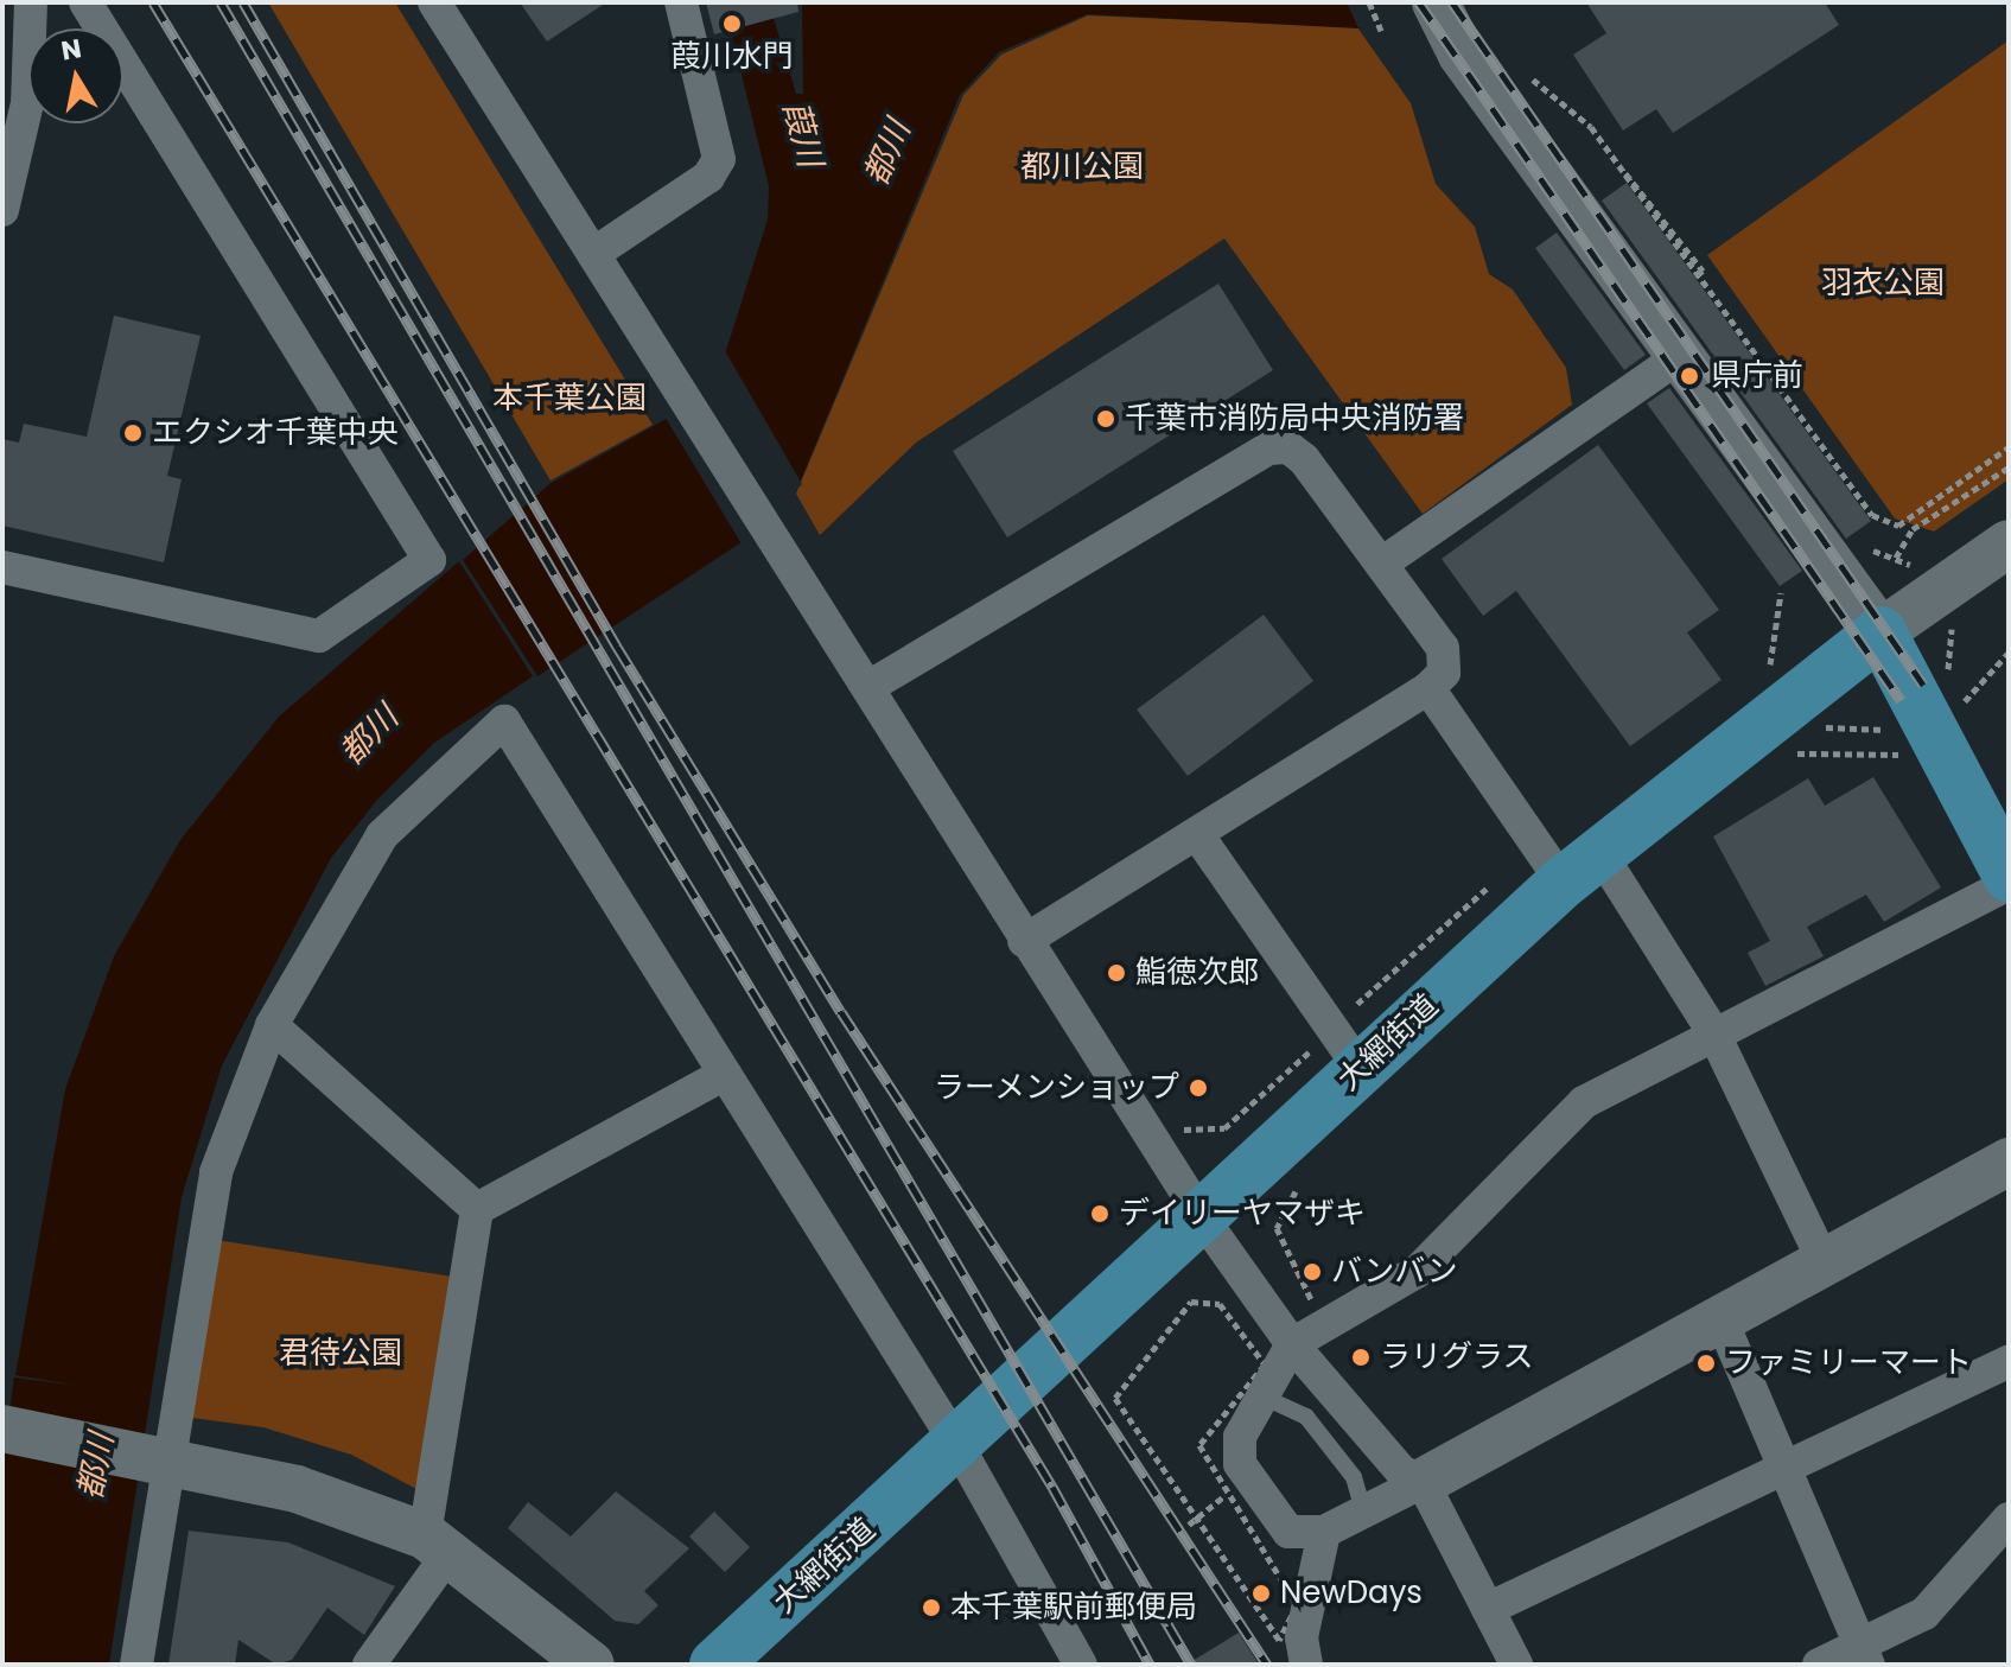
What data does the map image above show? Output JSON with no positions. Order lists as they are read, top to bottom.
{
  "streets": {
    "main road": ["大網街道"]
  },
  "water": ["葭川", "都川"],
  "parks": [
    "都川公園",
    "羽衣公園",
    "本千葉公園",
    "君待公園"
  ],
  "places": [
    "葭川水門",
    "県庁前",
    "千葉市消防局中央消防署",
    "エクシオ千葉中央",
    "鮨徳次郎",
    "ラーメンショップ",
    "デイリーヤマザキ",
    "バンバン",
    "ラリグラス",
    "ファミリーマート",
    "NewDays",
    "本千葉駅前郵便局"
  ],
  "north": "top"
}
